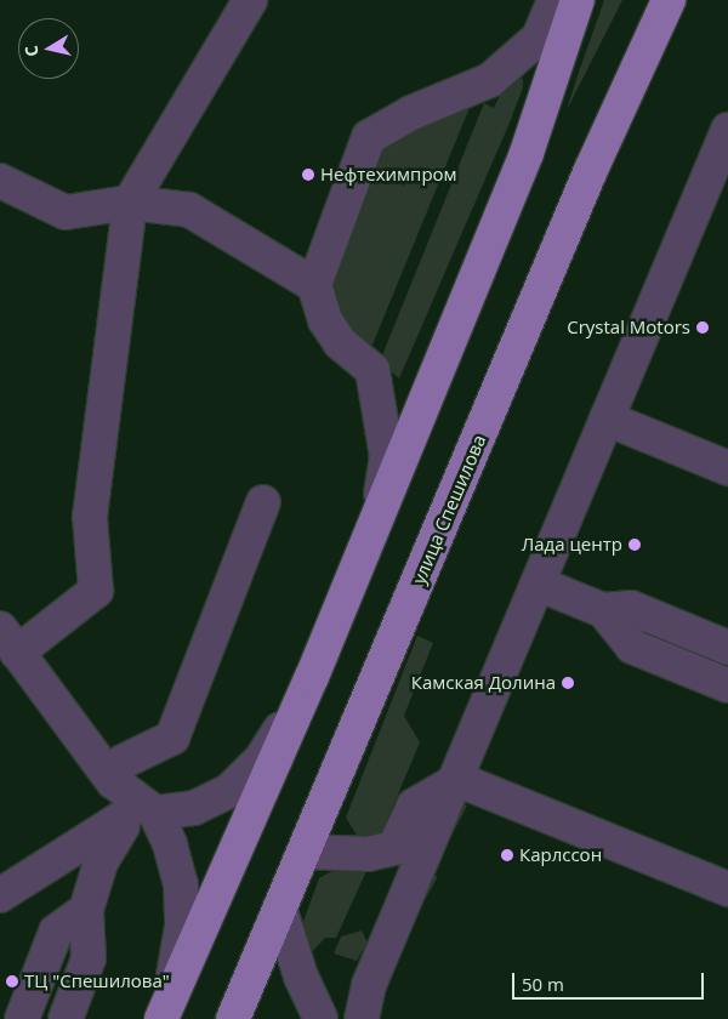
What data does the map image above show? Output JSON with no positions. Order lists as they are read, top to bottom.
{
  "streets": {
    "main road": ["улица Спешилова"]
  },
  "places": [
    "Нефтехимпром",
    "Crystal Motors",
    "Лада центр",
    "Камская Долина",
    "Карлссон",
    "ТЦ \"Спешилова\""
  ],
  "scale_bar": "50 m",
  "north": "left"
}
